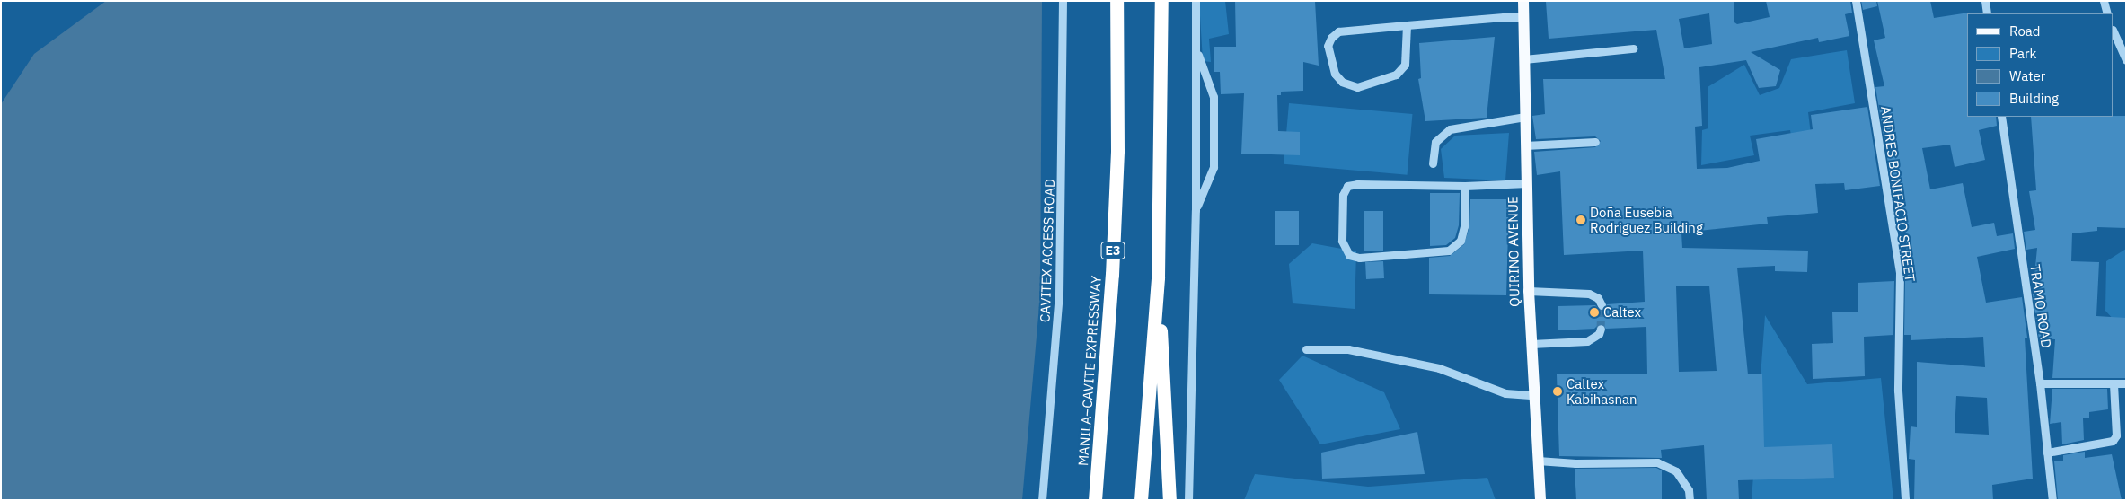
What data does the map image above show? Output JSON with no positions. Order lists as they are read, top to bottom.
{
  "streets": {
    "highway": ["E3", "MANILA–CAVITE EXPRESSWAY"],
    "main road": ["QUIRINO AVENUE"],
    "street": ["ANDRES BONIFACIO STREET", "CAVITEX ACCESS ROAD", "TRAMO ROAD"]
  },
  "places": ["Doña Eusebia Rodriguez Building", "Caltex", "Caltex Kabihasnan"],
  "legend": [
    "Road",
    "Park",
    "Water",
    "Building"
  ]
}
